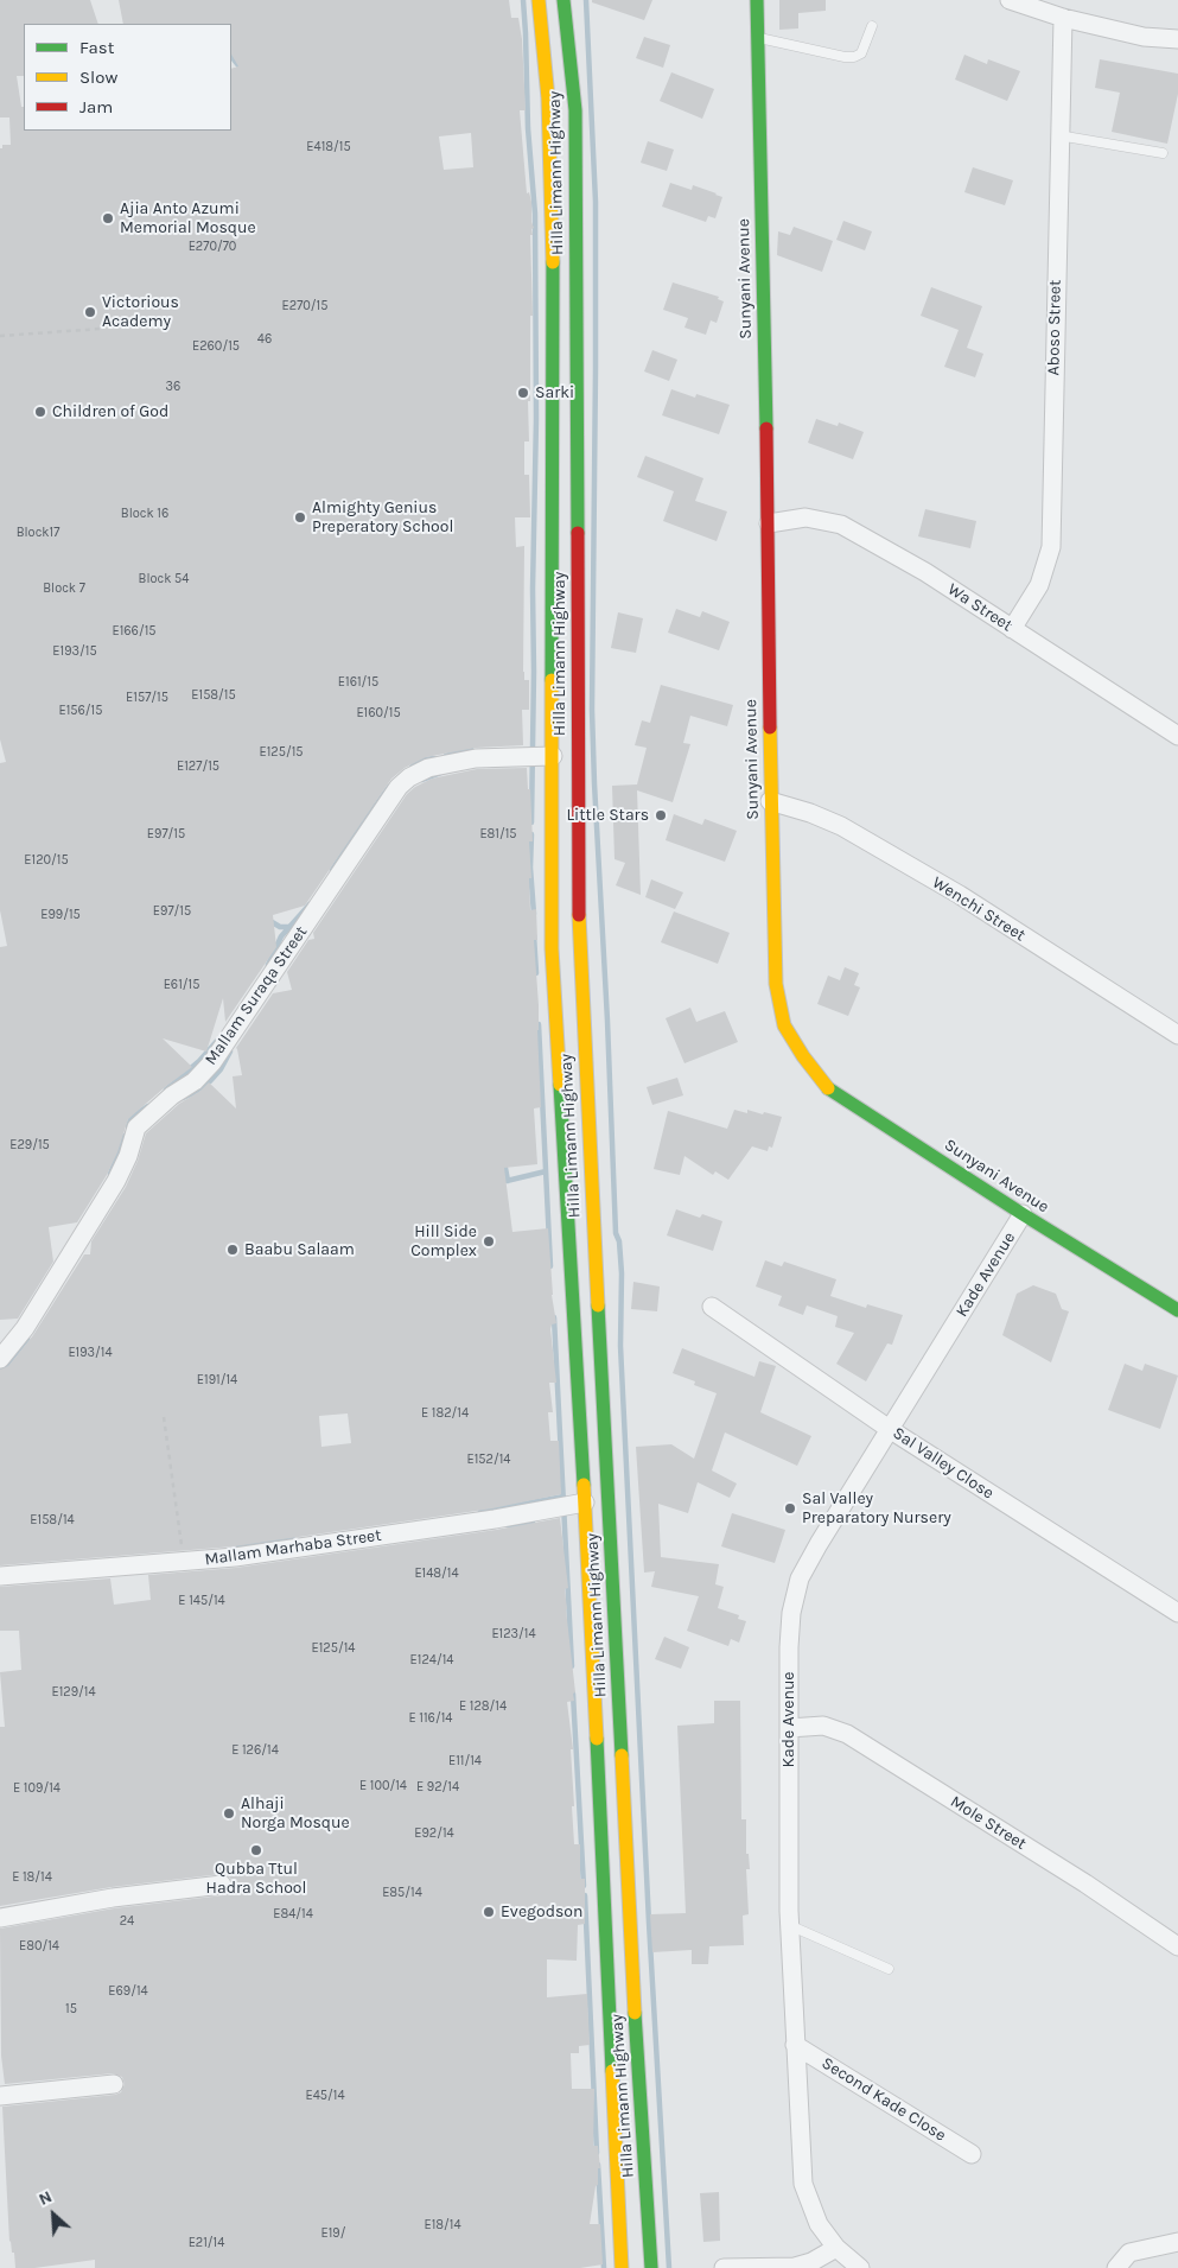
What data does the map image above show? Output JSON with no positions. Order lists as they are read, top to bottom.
{
  "streets": {
    "main road": ["Hilla Limann Highway", "Sunyani Avenue"],
    "street": [
      "Aboso Street",
      "Wa Street",
      "Wenchi Street",
      "Mallam Suraqa Street",
      "Kade Avenue",
      "Sal Valley Close",
      "Mallam Marhaba Street",
      "Mole Street",
      "Second Kade Close"
    ]
  },
  "crossings": [
    ["Hilla Limann Highway", "Mallam Suraqa Street"],
    ["Hilla Limann Highway", "Mallam Marhaba Street"],
    ["Sunyani Avenue", "Wa Street"],
    ["Sunyani Avenue", "Wenchi Street"],
    ["Sunyani Avenue", "Kade Avenue"],
    ["Aboso Street", "Wa Street"],
    ["Kade Avenue", "Sal Valley Close"],
    ["Kade Avenue", "Mole Street"],
    ["Kade Avenue", "Second Kade Close"]
  ],
  "places": [
    "Ajia Anto Azumi Memorial Mosque",
    "Victorious Academy",
    "Sarki",
    "Children of God",
    "Almighty Genius Preperatory School",
    "Little Stars",
    "Hill Side Complex",
    "Baabu Salaam",
    "Sal Valley Preparatory Nursery",
    "Alhaji Norga Mosque",
    "Qubba Ttul Hadra School",
    "Evegodson"
  ],
  "house_numbers": [
    "E418/15",
    "E270/70",
    "E270/15",
    "46",
    "E260/15",
    "36",
    "Block 16",
    "Block17",
    "Block 54",
    "Block 7",
    "E166/15",
    "E193/15",
    "E161/15",
    "E158/15",
    "E157/15",
    "E156/15",
    "E160/15",
    "E125/15",
    "E127/15",
    "E97/15",
    "E81/15",
    "E120/15",
    "E97/15",
    "E99/15",
    "E61/15",
    "E29/15",
    "E193/14",
    "E191/14",
    "E 182/14",
    "E152/14",
    "E158/14",
    "E148/14",
    "E 145/14",
    "E123/14",
    "E125/14",
    "E124/14",
    "E129/14",
    "E 128/14",
    "E 116/14",
    "E 126/14",
    "E11/14",
    "E 100/14",
    "E 92/14",
    "E 109/14",
    "E92/14",
    "E 18/14",
    "E85/14",
    "E84/14",
    "24",
    "E80/14",
    "E69/14",
    "15",
    "E45/14",
    "E18/14",
    "E19/",
    "E21/14"
  ],
  "legend": ["Fast", "Slow", "Jam"],
  "north": "top left"
}
